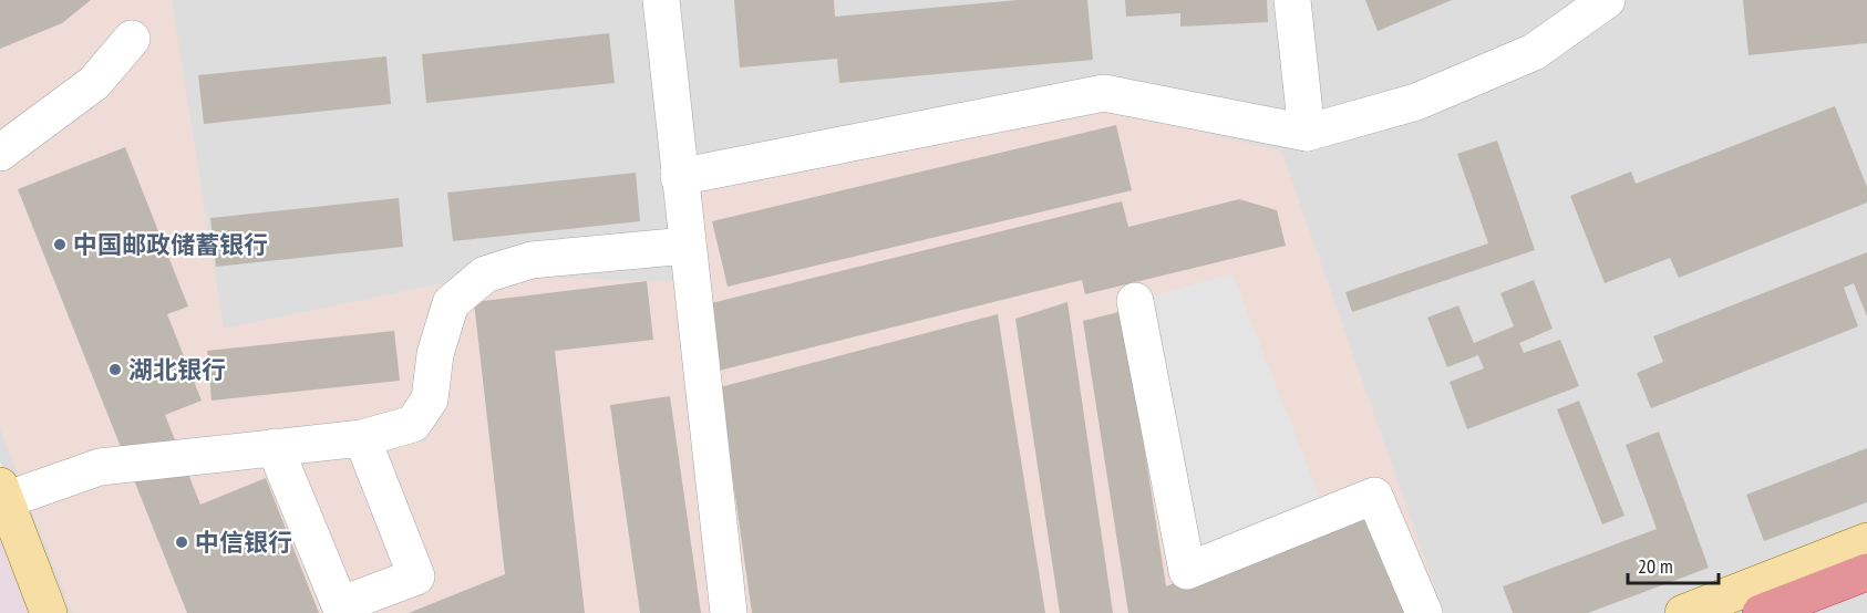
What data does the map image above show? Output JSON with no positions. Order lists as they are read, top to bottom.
{
  "places": ["中国邮政储蓄银行", "湖北银行", "中信银行"],
  "scale_bar": "20 m"
}
